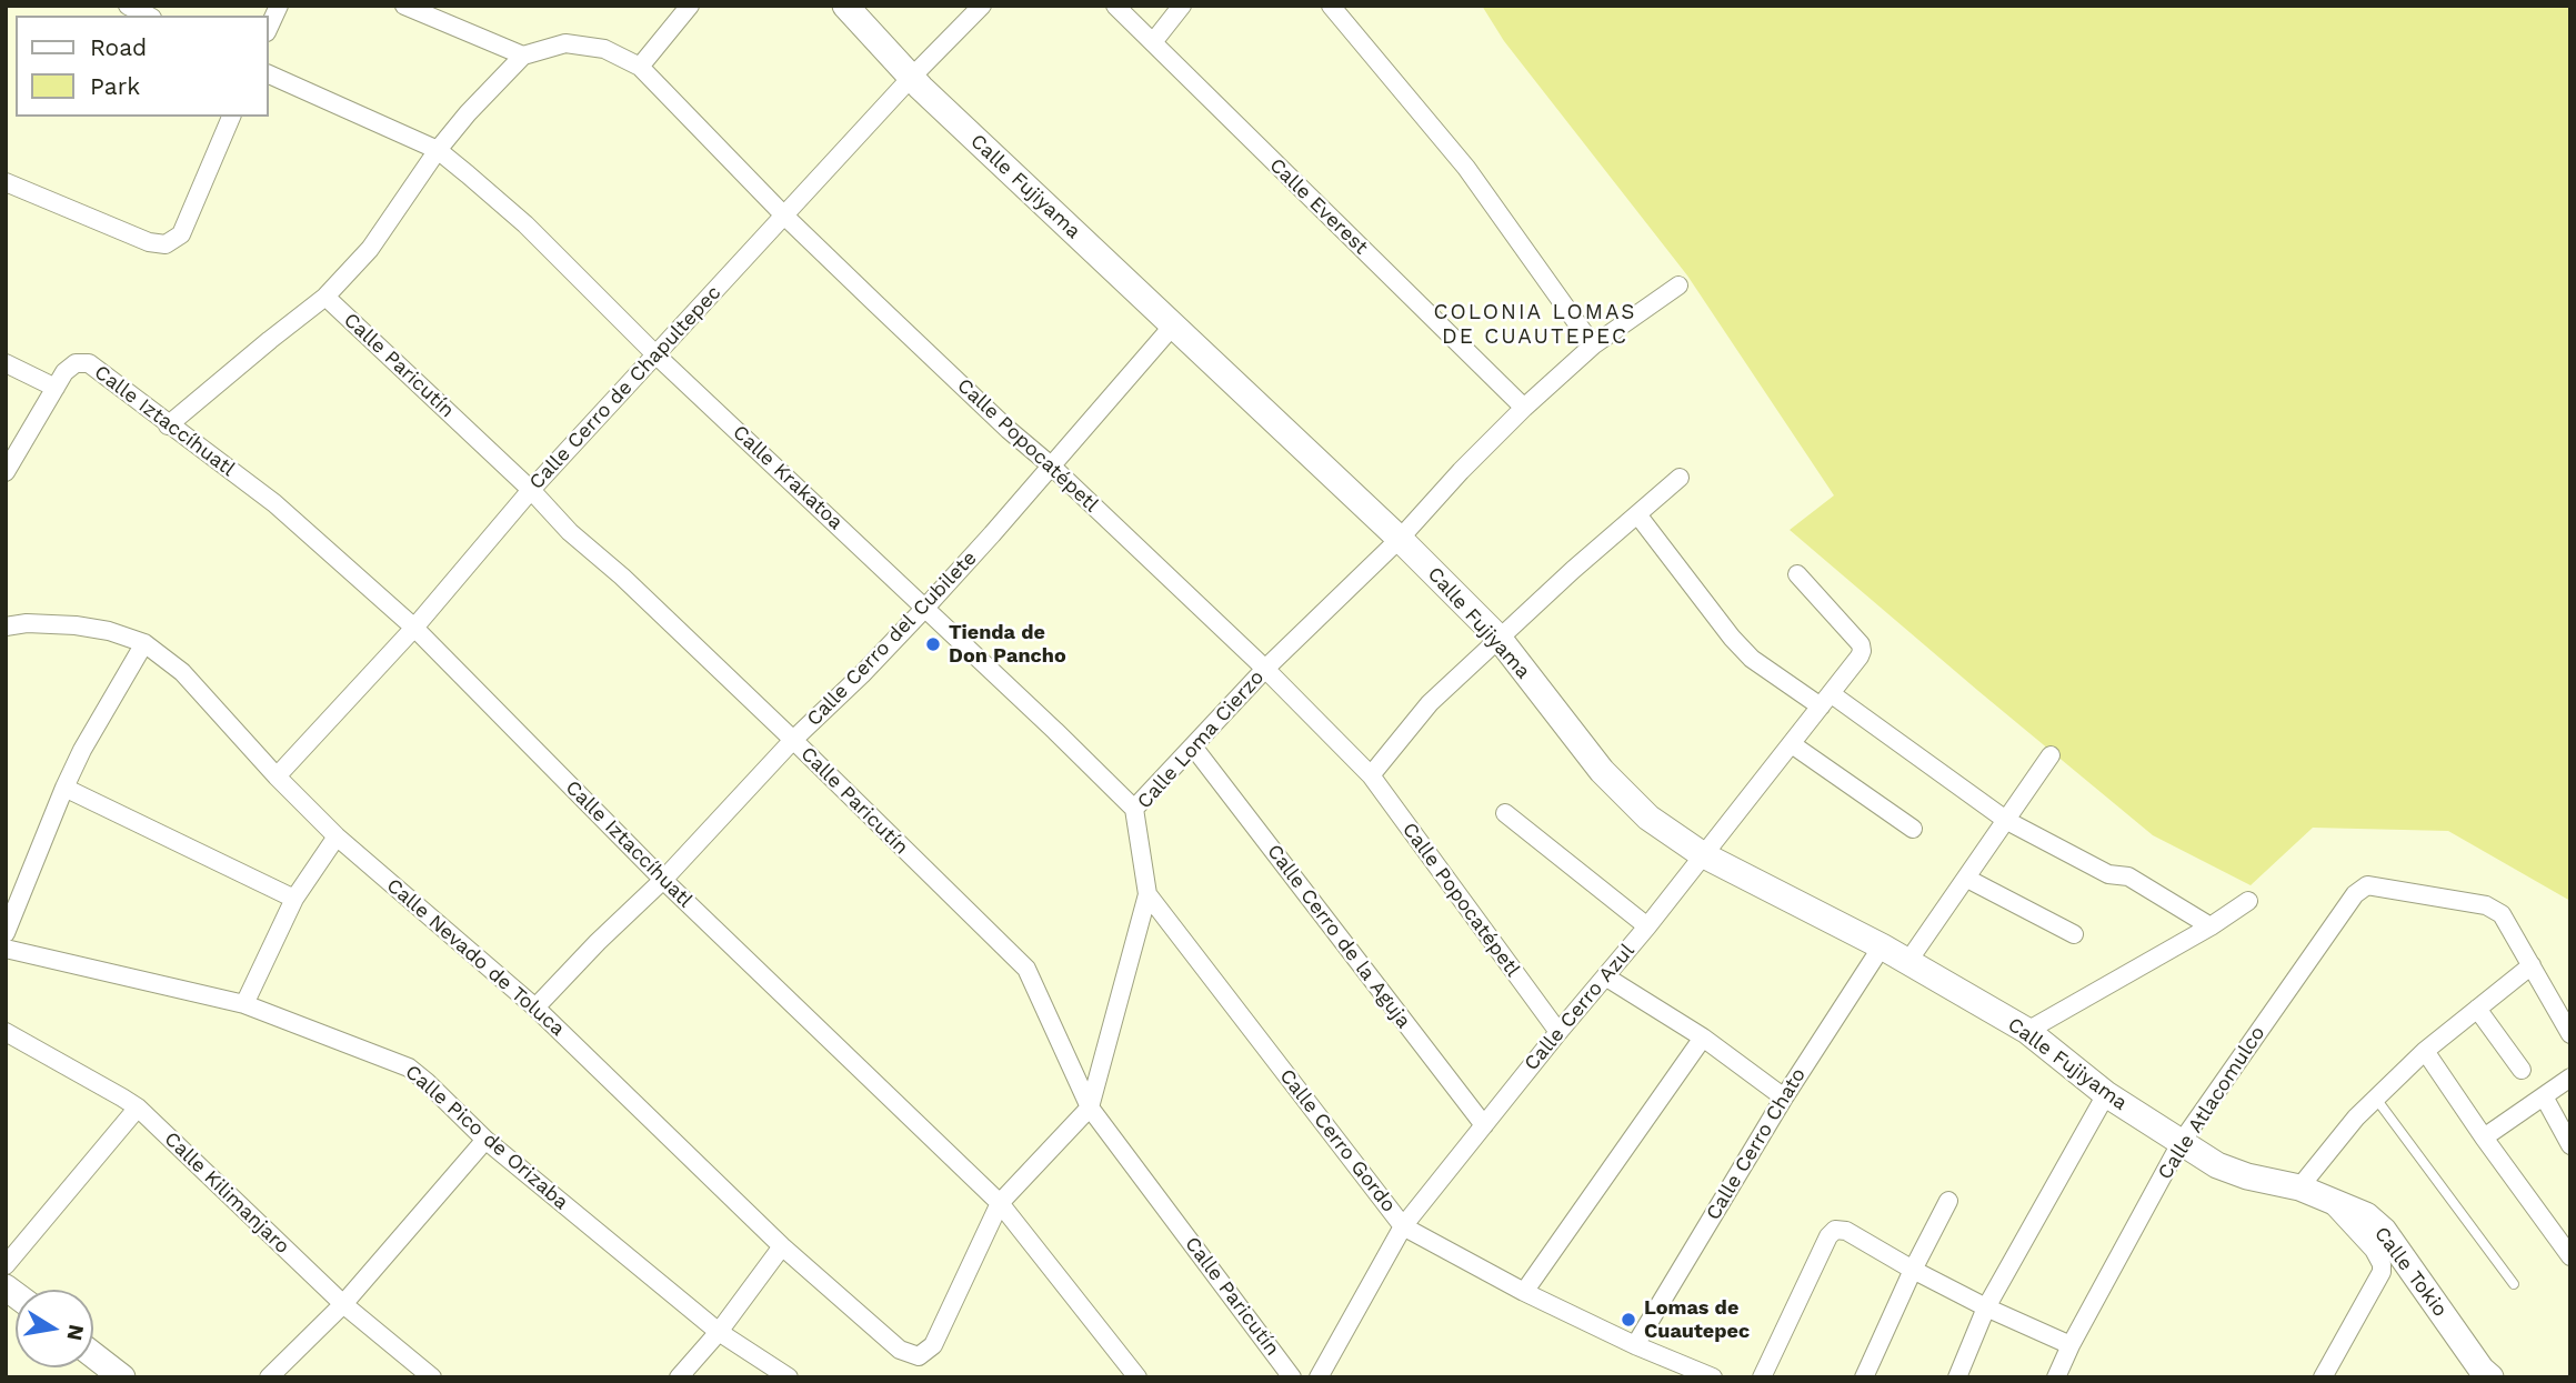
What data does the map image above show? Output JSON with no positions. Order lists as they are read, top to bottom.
{
  "streets": {
    "street": [
      "Calle Fujiyama",
      "Calle Everest",
      "Calle Paricutín",
      "Calle Cerro de Chapultepec",
      "Calle Iztaccíhuatl",
      "Calle Popocatépetl",
      "Calle Krakatoa",
      "Calle Cerro del Cubilete",
      "Calle Loma Cierzo",
      "Calle Cerro de la Aguja",
      "Calle Nevado de Toluca",
      "Calle Cerro Azul",
      "Calle Atlacomulco",
      "Calle Pico de Orizaba",
      "Calle Cerro Gordo",
      "Calle Cerro Chato",
      "Calle Kilimanjaro",
      "Calle Tokio"
    ]
  },
  "crossings": [
    ["Calle Fujiyama", "Calle Cerro de Chapultepec"],
    ["Calle Fujiyama", "Calle Cerro del Cubilete"],
    ["Calle Fujiyama", "Calle Loma Cierzo"],
    ["Calle Fujiyama", "Calle Cerro Azul"],
    ["Calle Fujiyama", "Calle Atlacomulco"],
    ["Calle Fujiyama", "Calle Cerro Chato"],
    ["Calle Fujiyama", "Calle Tokio"],
    ["Calle Everest", "Calle Loma Cierzo"],
    ["Calle Paricutín", "Calle Cerro de Chapultepec"],
    ["Calle Paricutín", "Calle Cerro del Cubilete"],
    ["Calle Paricutín", "Calle Loma Cierzo"],
    ["Calle Cerro de Chapultepec", "Calle Iztaccíhuatl"],
    ["Calle Cerro de Chapultepec", "Calle Popocatépetl"],
    ["Calle Cerro de Chapultepec", "Calle Krakatoa"],
    ["Calle Cerro de Chapultepec", "Calle Nevado de Toluca"],
    ["Calle Iztaccíhuatl", "Calle Cerro del Cubilete"],
    ["Calle Iztaccíhuatl", "Calle Loma Cierzo"],
    ["Calle Popocatépetl", "Calle Cerro del Cubilete"],
    ["Calle Popocatépetl", "Calle Loma Cierzo"],
    ["Calle Popocatépetl", "Calle Cerro Azul"],
    ["Calle Krakatoa", "Calle Cerro del Cubilete"],
    ["Calle Krakatoa", "Calle Loma Cierzo"],
    ["Calle Cerro del Cubilete", "Calle Nevado de Toluca"],
    ["Calle Loma Cierzo", "Calle Cerro de la Aguja"],
    ["Calle Loma Cierzo", "Calle Nevado de Toluca"],
    ["Calle Loma Cierzo", "Calle Cerro Gordo"],
    ["Calle Cerro de la Aguja", "Calle Cerro Azul"],
    ["Calle Cerro Azul", "Calle Cerro Gordo"],
    ["Calle Atlacomulco", "Calle Tokio"],
    ["Calle Cerro Gordo", "Calle Cerro Chato"]
  ],
  "districts": ["COLONIA LOMAS DE CUAUTEPEC"],
  "places": ["Tienda de Don Pancho", "Lomas de Cuautepec"],
  "legend": ["Road", "Park"],
  "north": "right"
}
